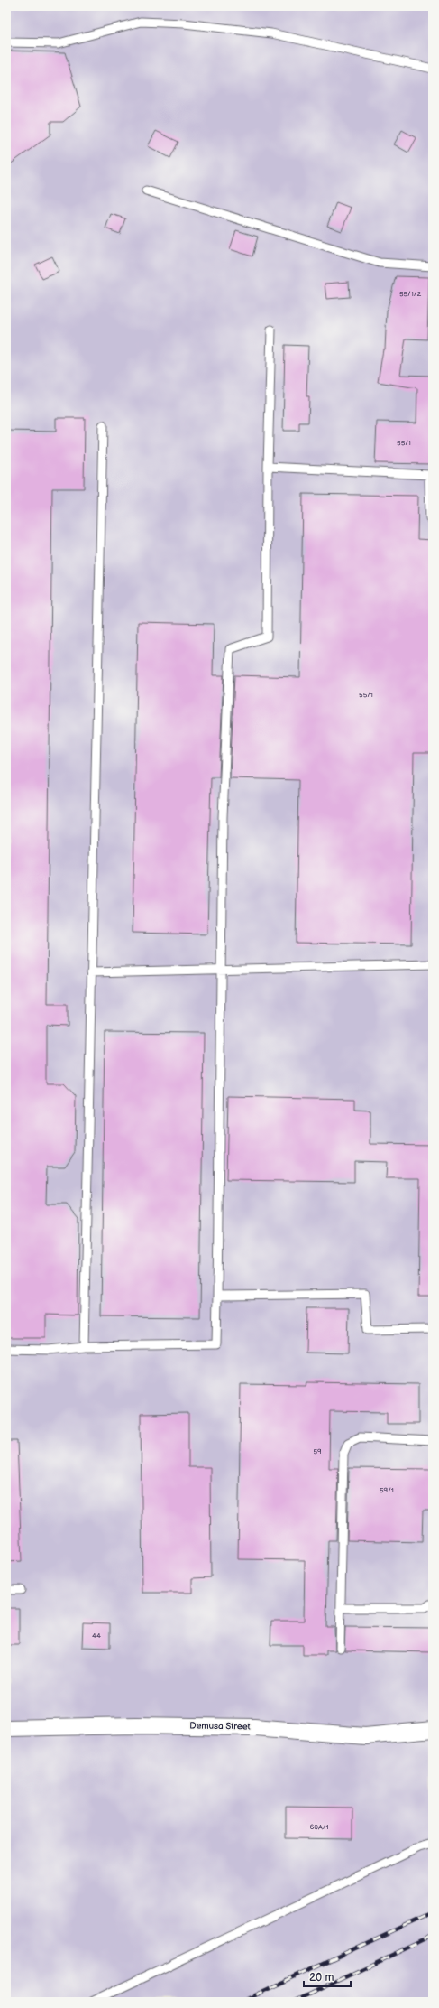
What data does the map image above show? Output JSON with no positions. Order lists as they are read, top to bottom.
{
  "streets": {
    "street": ["Demusa Street"]
  },
  "house_numbers": [
    "55/1/2",
    "55/1",
    "55/1",
    "59",
    "59/1",
    "44",
    "60А/1"
  ],
  "scale_bar": "20 m"
}
